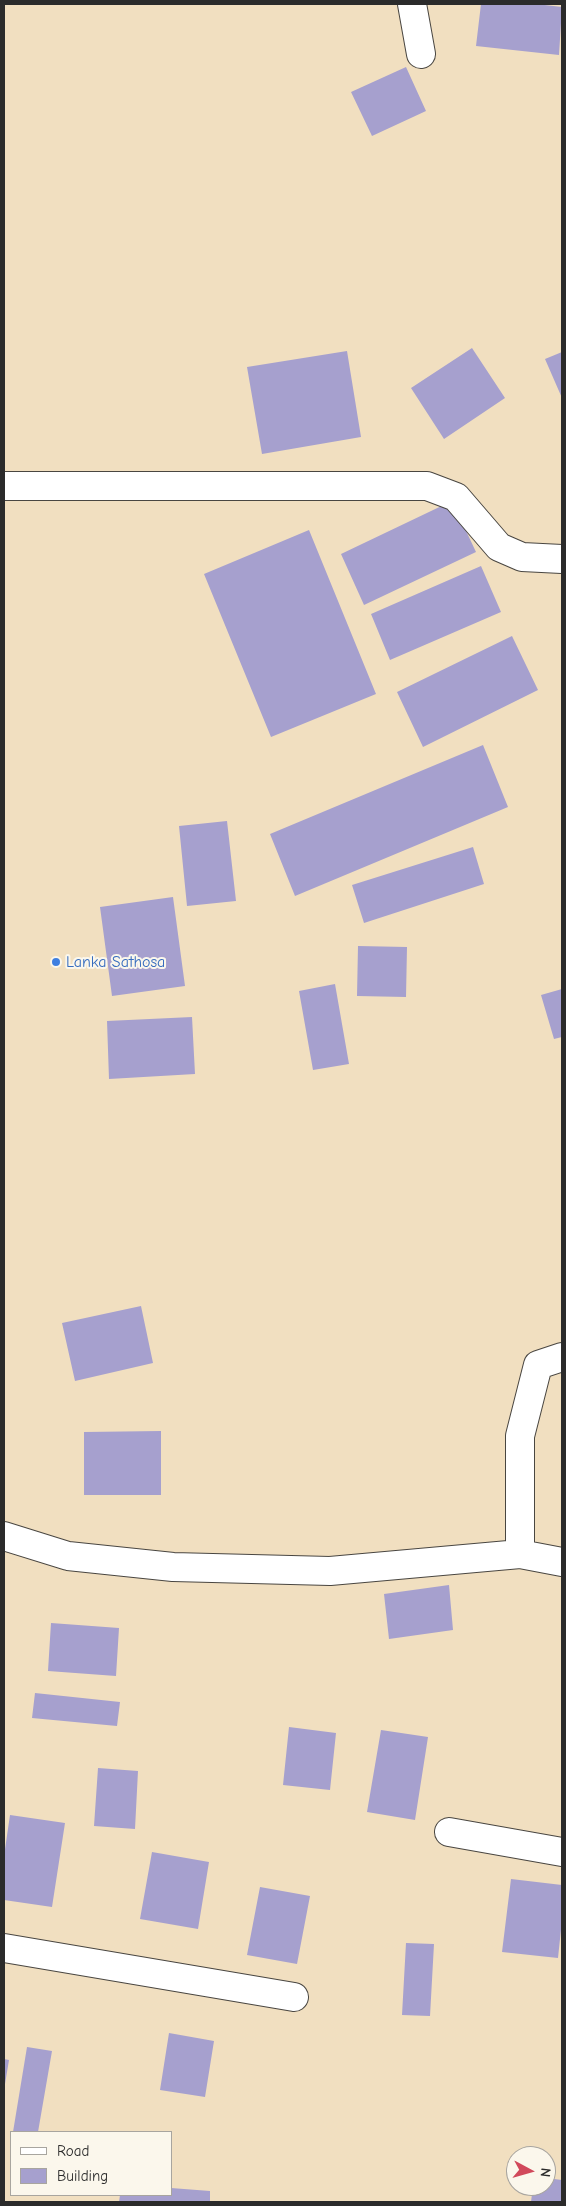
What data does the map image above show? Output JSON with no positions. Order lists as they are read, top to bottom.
{
  "places": ["Lanka Sathosa"],
  "legend": ["Road", "Building"],
  "north": "right"
}
